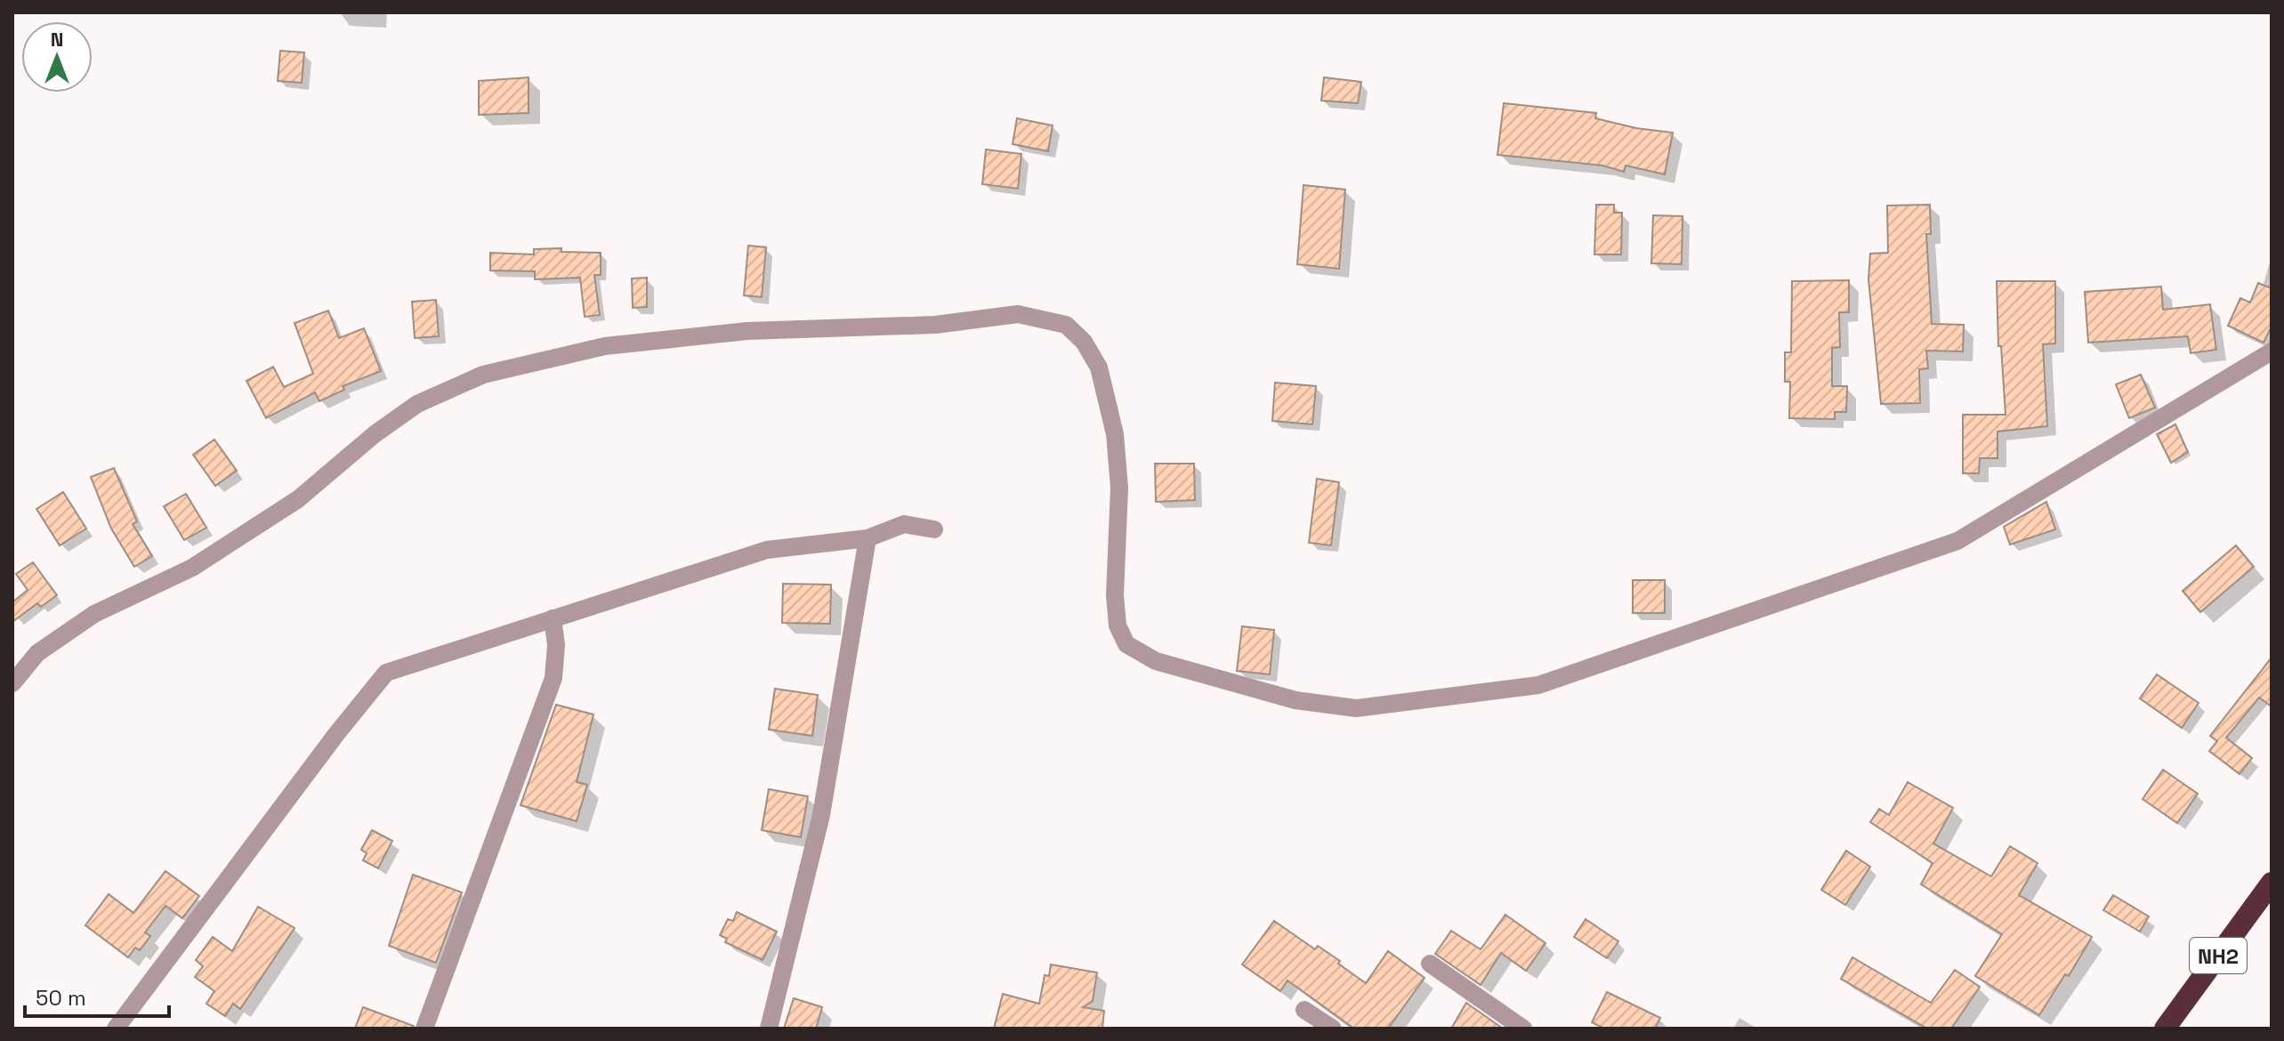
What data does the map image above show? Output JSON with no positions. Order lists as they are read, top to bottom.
{
  "streets": {
    "highway": ["NH2"]
  },
  "scale_bar": "50 m",
  "north": "top"
}
